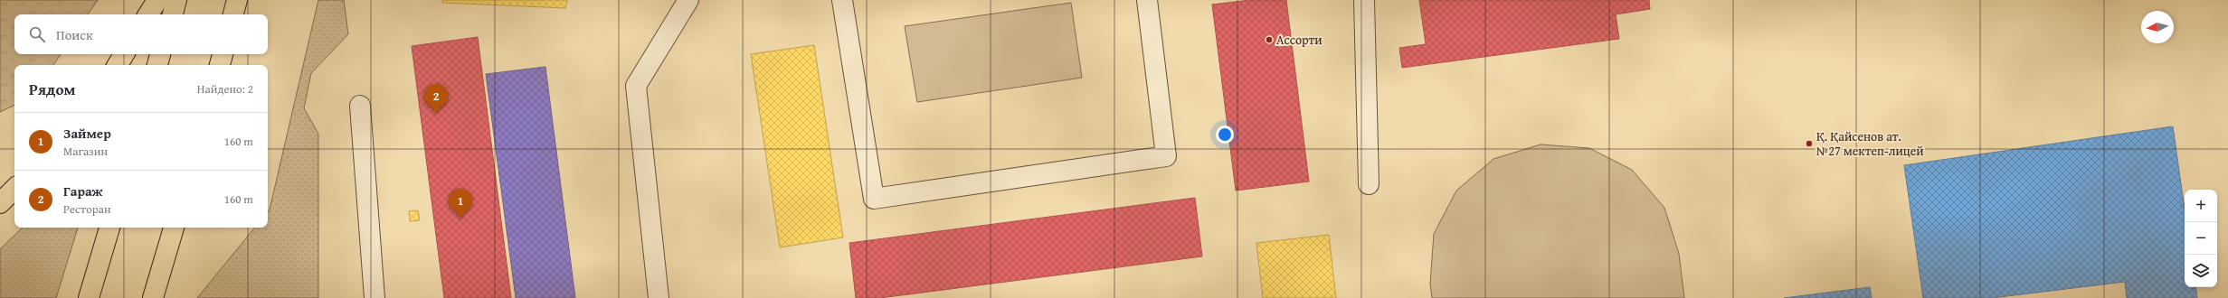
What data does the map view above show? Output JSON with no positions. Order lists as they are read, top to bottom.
{
  "places": ["Ассорти", "Қ. Қайсенов ат. №27 мектеп-лицей"],
  "north": "left",
  "page": {
    "search": "Поиск",
    "heading": ["Рядом", "Найдено: 2"],
    "pins": ["2", "1"],
    "list": [
      {
        "mark": "1",
        "name": "Займер",
        "note": "Магазин",
        "value": "160 m"
      },
      {
        "mark": "2",
        "name": "Гараж",
        "note": "Ресторан",
        "value": "160 m"
      }
    ],
    "map_buttons": ["+", "−"]
  }
}
